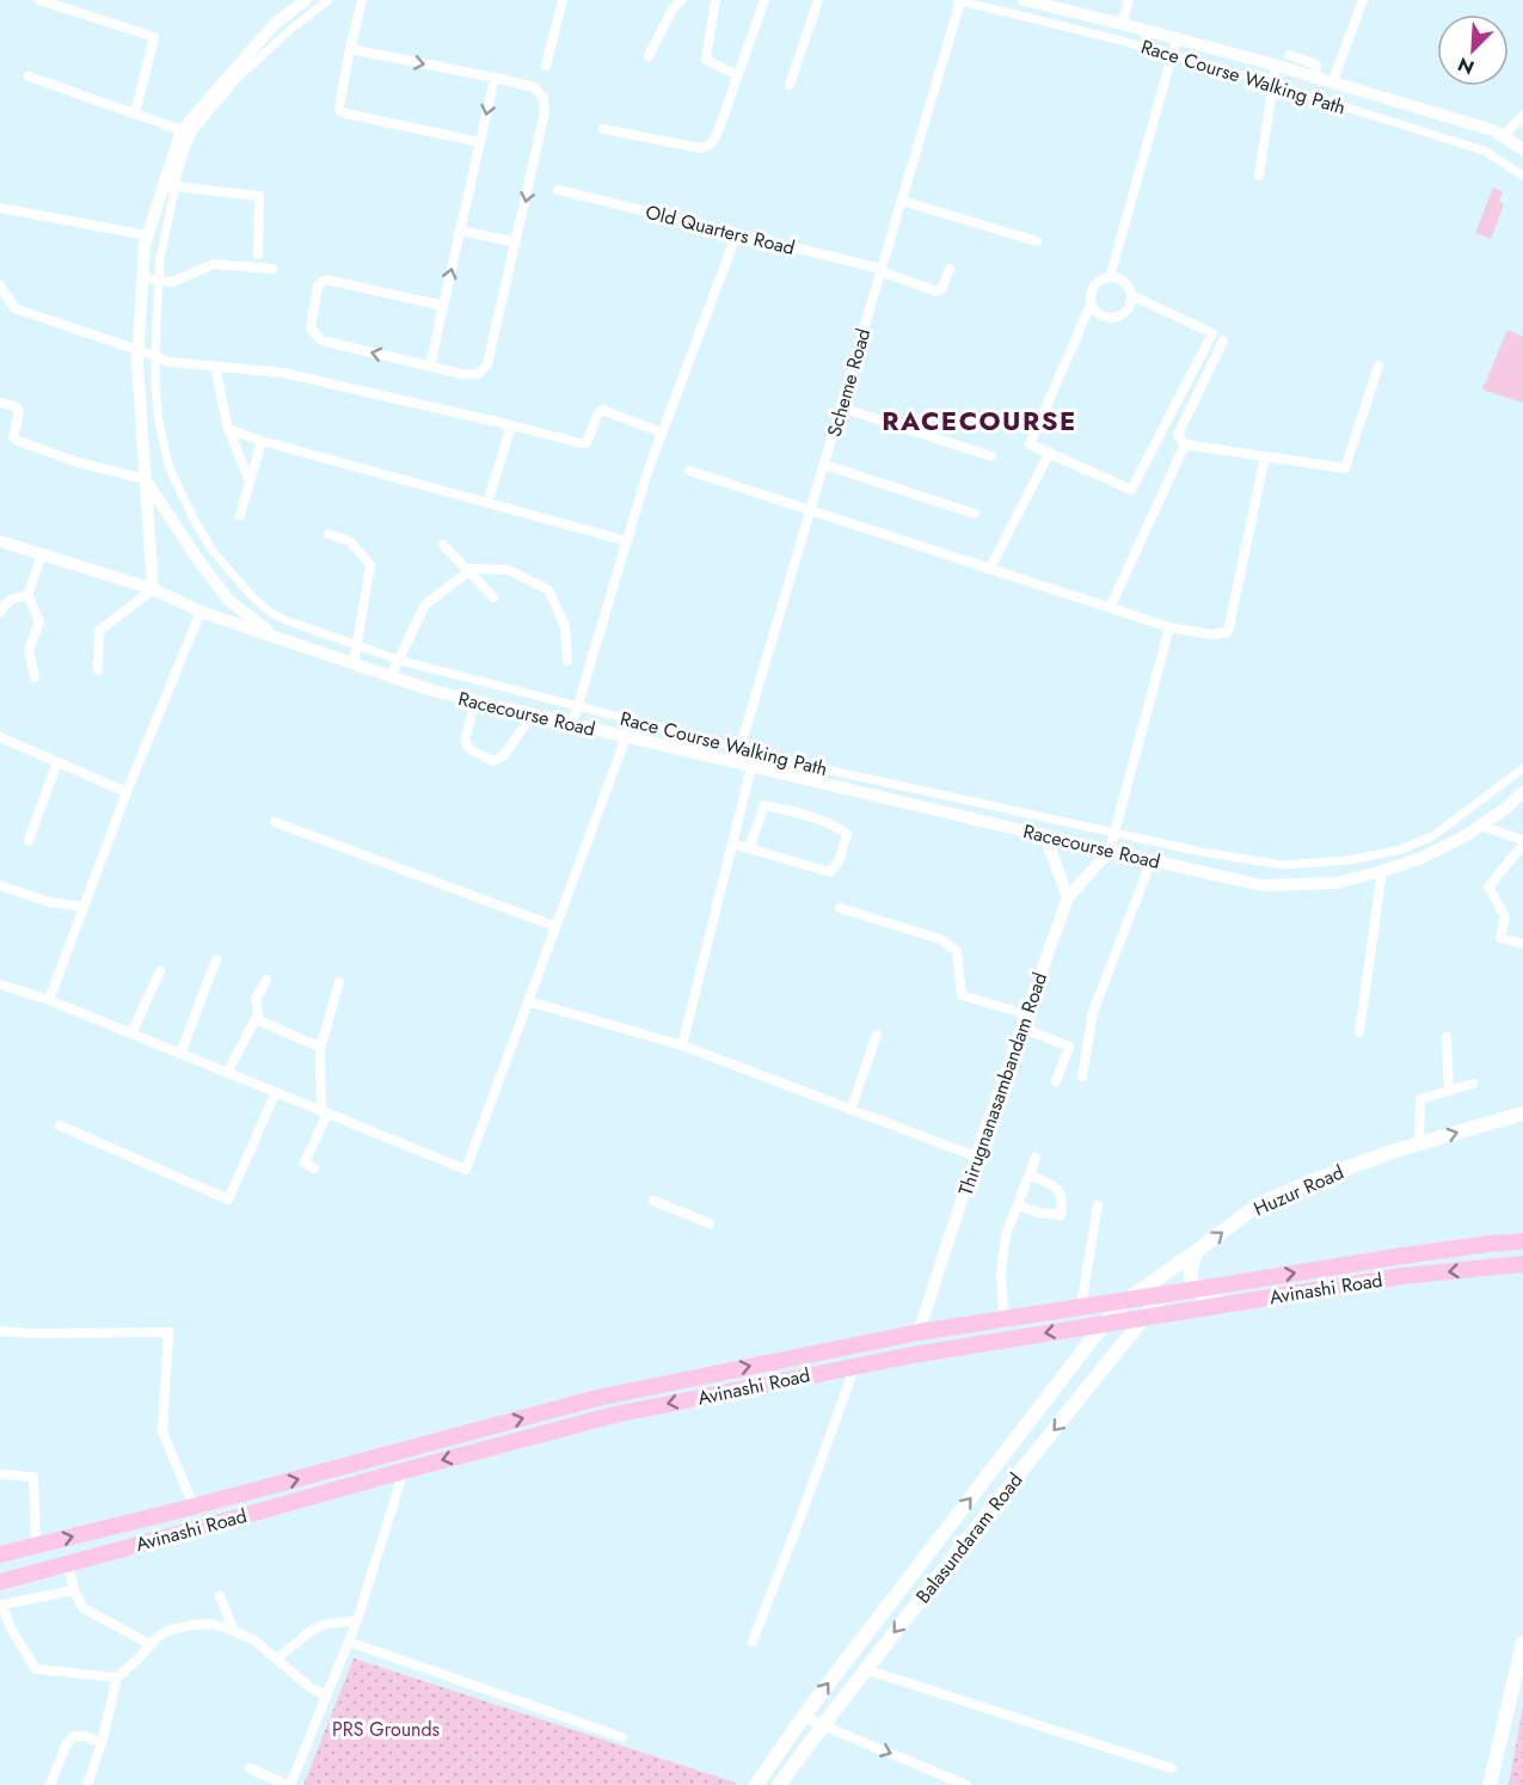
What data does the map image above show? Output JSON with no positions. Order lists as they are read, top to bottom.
{
  "streets": {
    "main road": ["Huzur Road", "Avinashi Road", "Balasundaram Road"],
    "street": [
      "Race Course Walking Path",
      "Old Quarters Road",
      "Scheme Road",
      "Racecourse Road",
      "Thirugnanasambandam Road"
    ]
  },
  "crossings": [
    ["Race Course Walking Path", "Scheme Road"],
    ["Old Quarters Road", "Scheme Road"],
    ["Scheme Road", "Racecourse Road"],
    ["Thirugnanasambandam Road", "Avinashi Road"],
    ["Huzur Road", "Avinashi Road"],
    ["Huzur Road", "Balasundaram Road"],
    ["Avinashi Road", "Balasundaram Road"]
  ],
  "one_way": ["Huzur Road"],
  "districts": ["RACECOURSE"],
  "parks": ["PRS Grounds"],
  "north": "bottom left"
}
